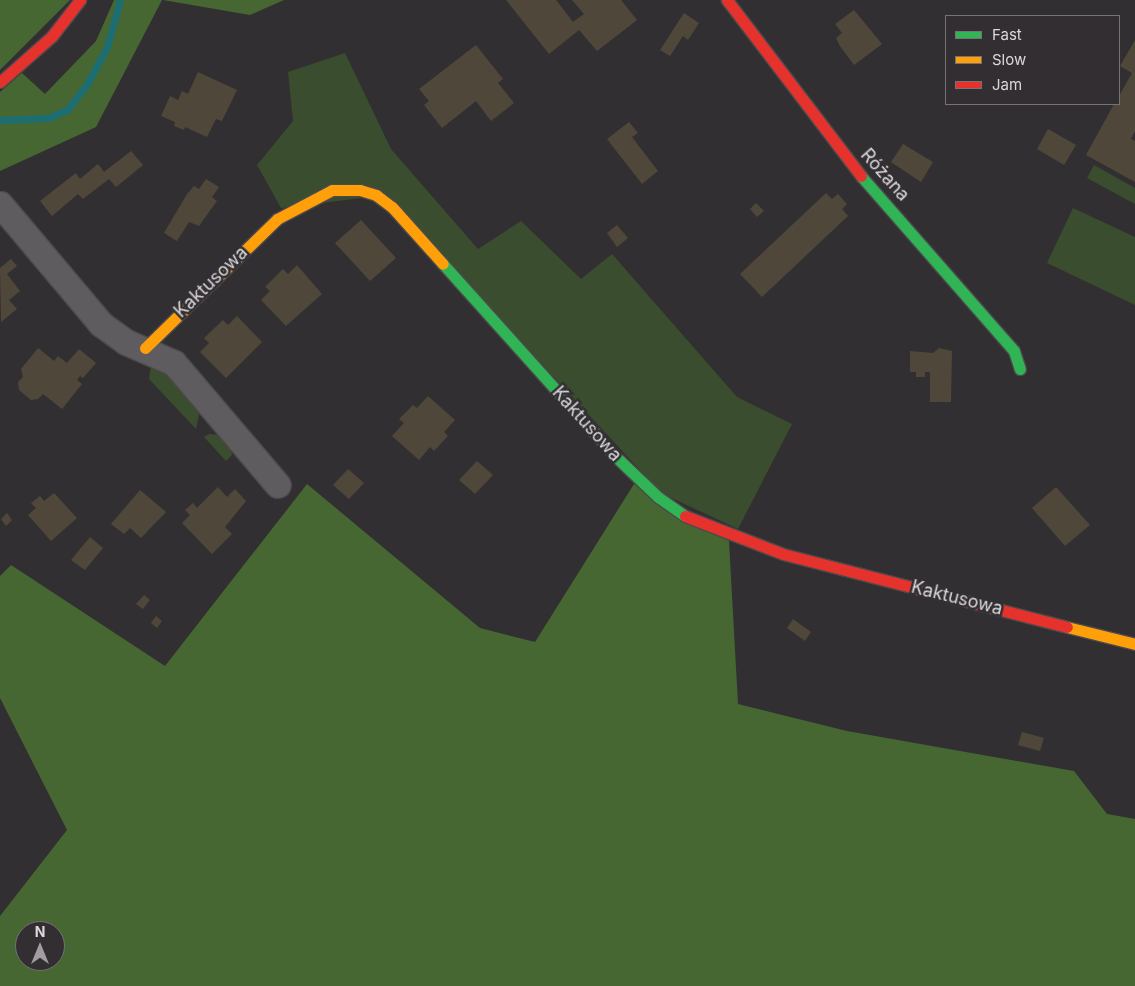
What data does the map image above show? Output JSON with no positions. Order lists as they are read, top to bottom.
{
  "streets": {
    "street": ["Różana", "Kaktusowa"]
  },
  "legend": ["Fast", "Slow", "Jam"],
  "north": "top"
}
